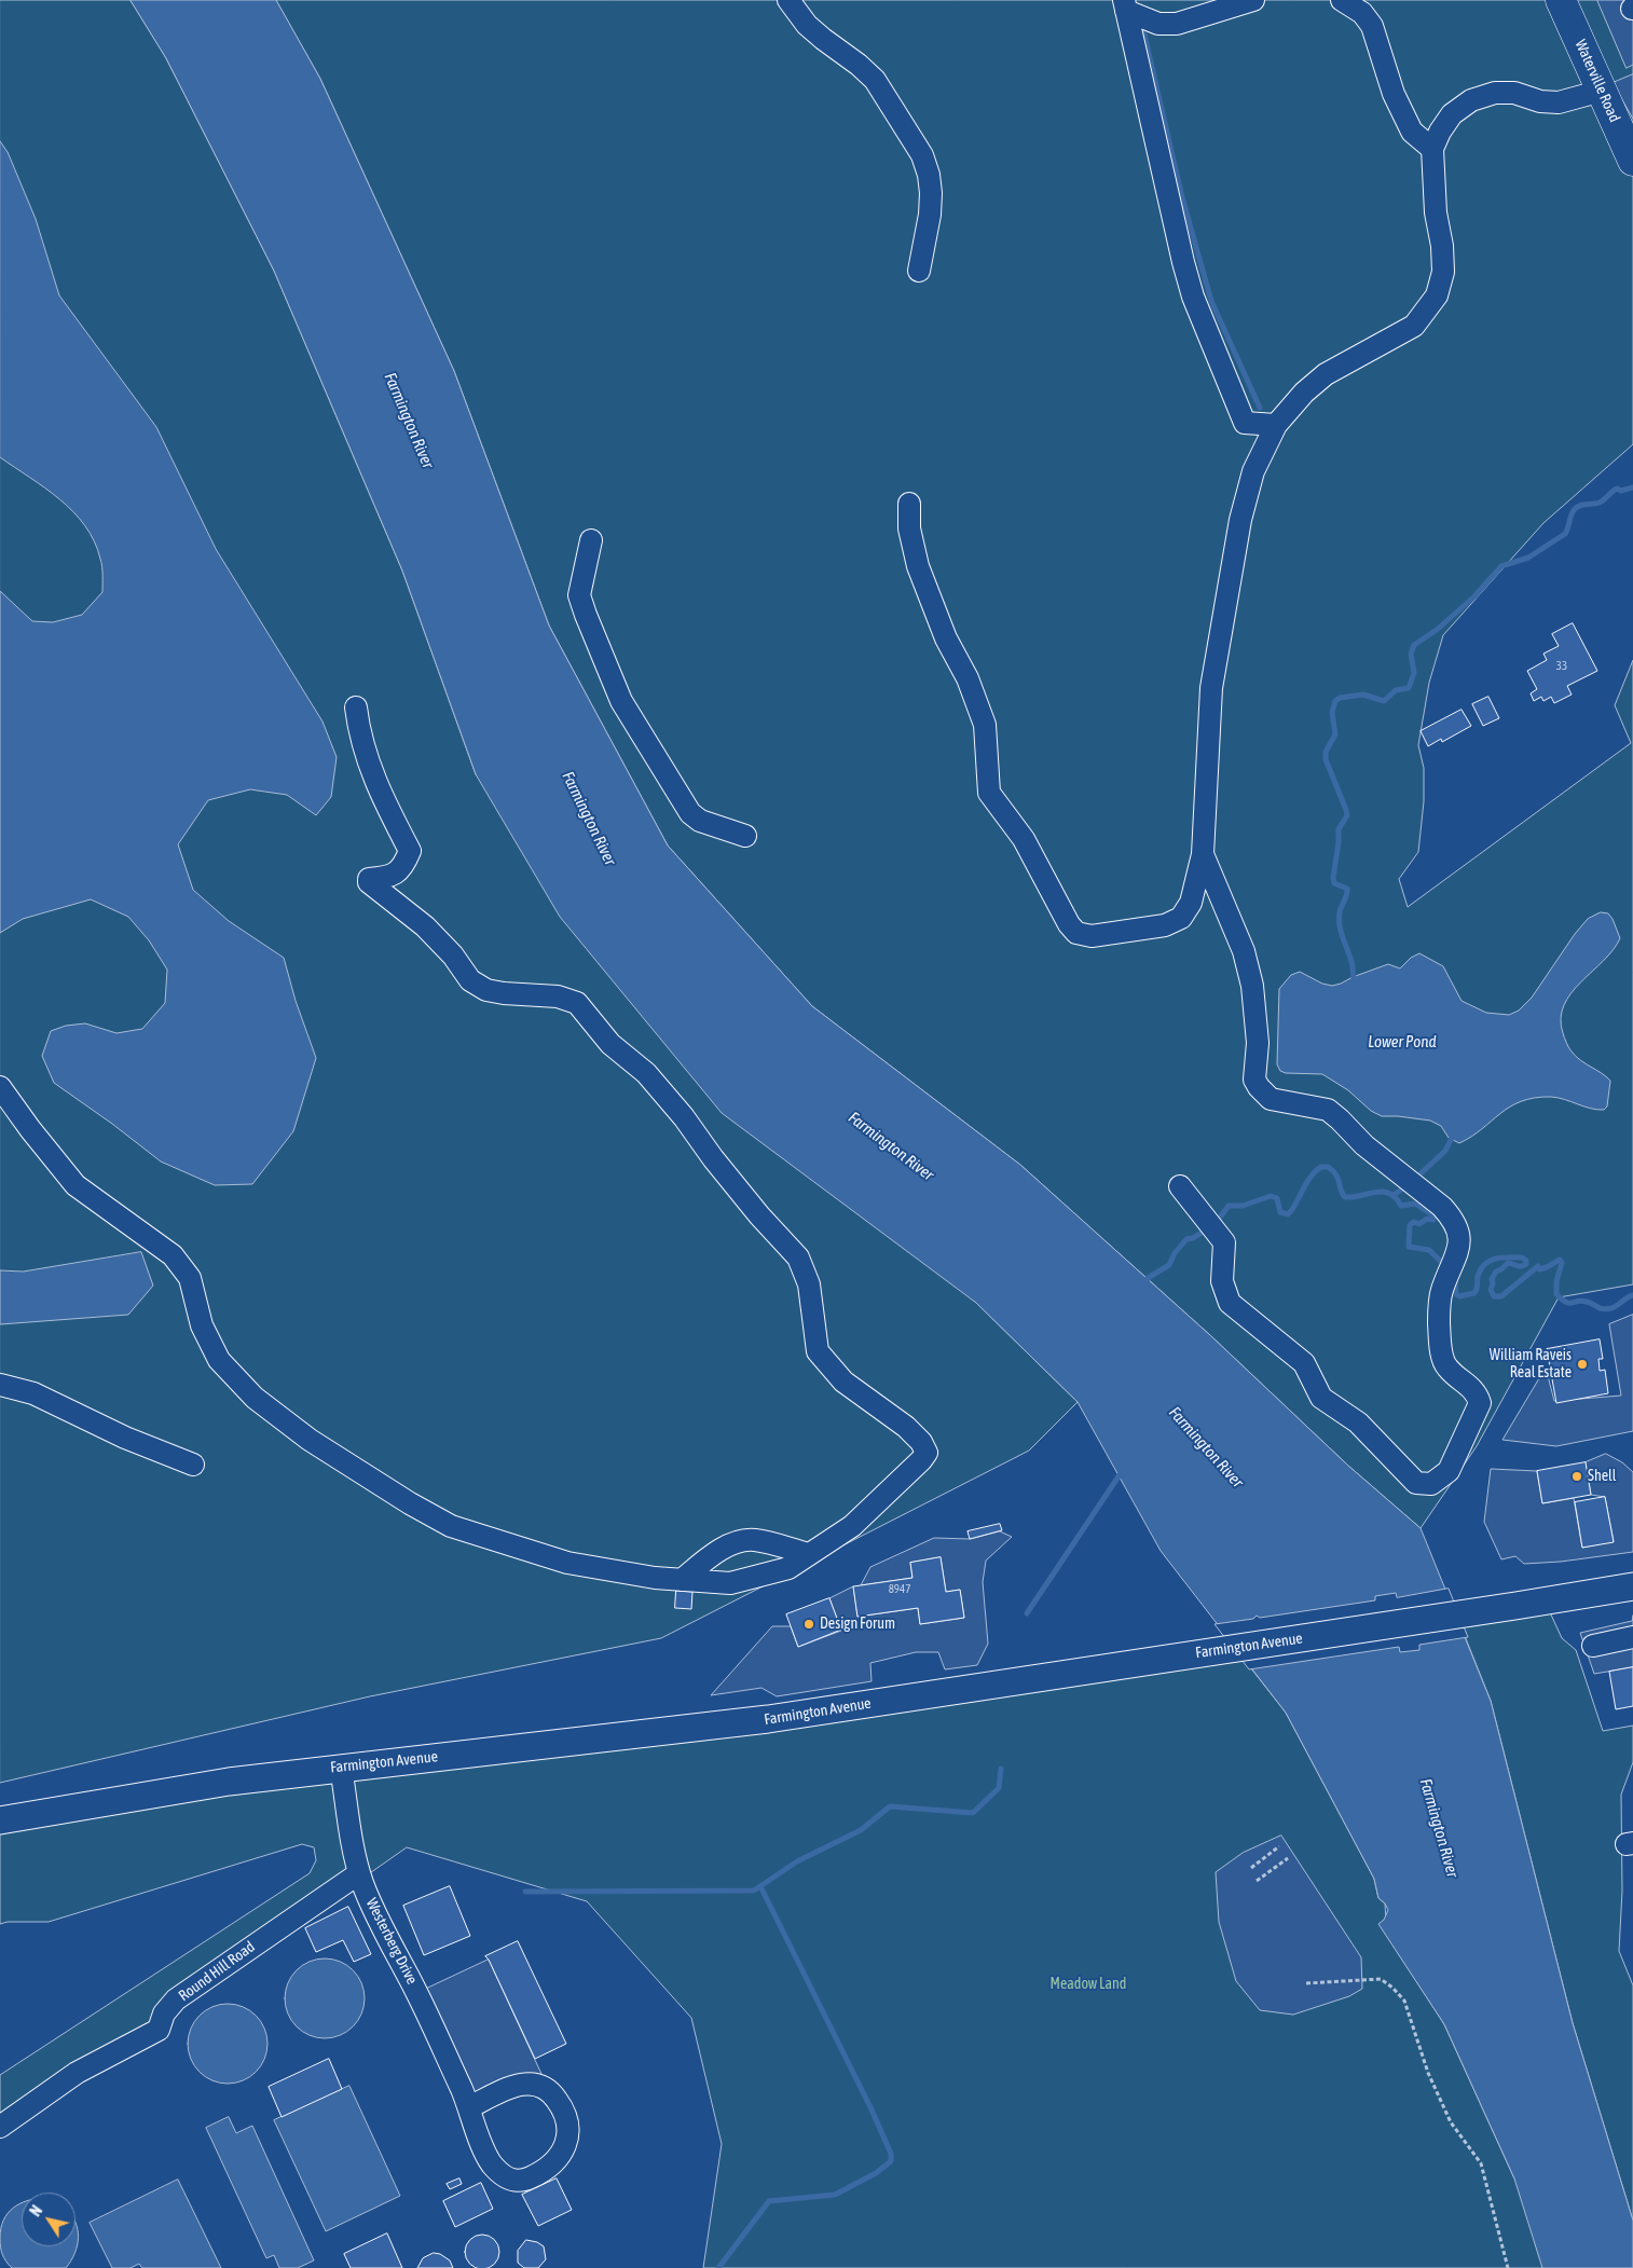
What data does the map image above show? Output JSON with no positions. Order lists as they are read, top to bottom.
{
  "streets": {
    "highway": ["Waterville Road"],
    "main road": ["Farmington Avenue"],
    "street": ["Westerberg Drive", "Round Hill Road"]
  },
  "crossings": [
    ["Farmington Avenue", "Westerberg Drive"],
    ["Westerberg Drive", "Round Hill Road"]
  ],
  "water": ["Farmington River", "Lower Pond"],
  "parks": ["Meadow Land"],
  "places": ["William Raveis Real Estate", "Shell", "Design Forum"],
  "house_numbers": ["33", "8947"],
  "north": "top left"
}
